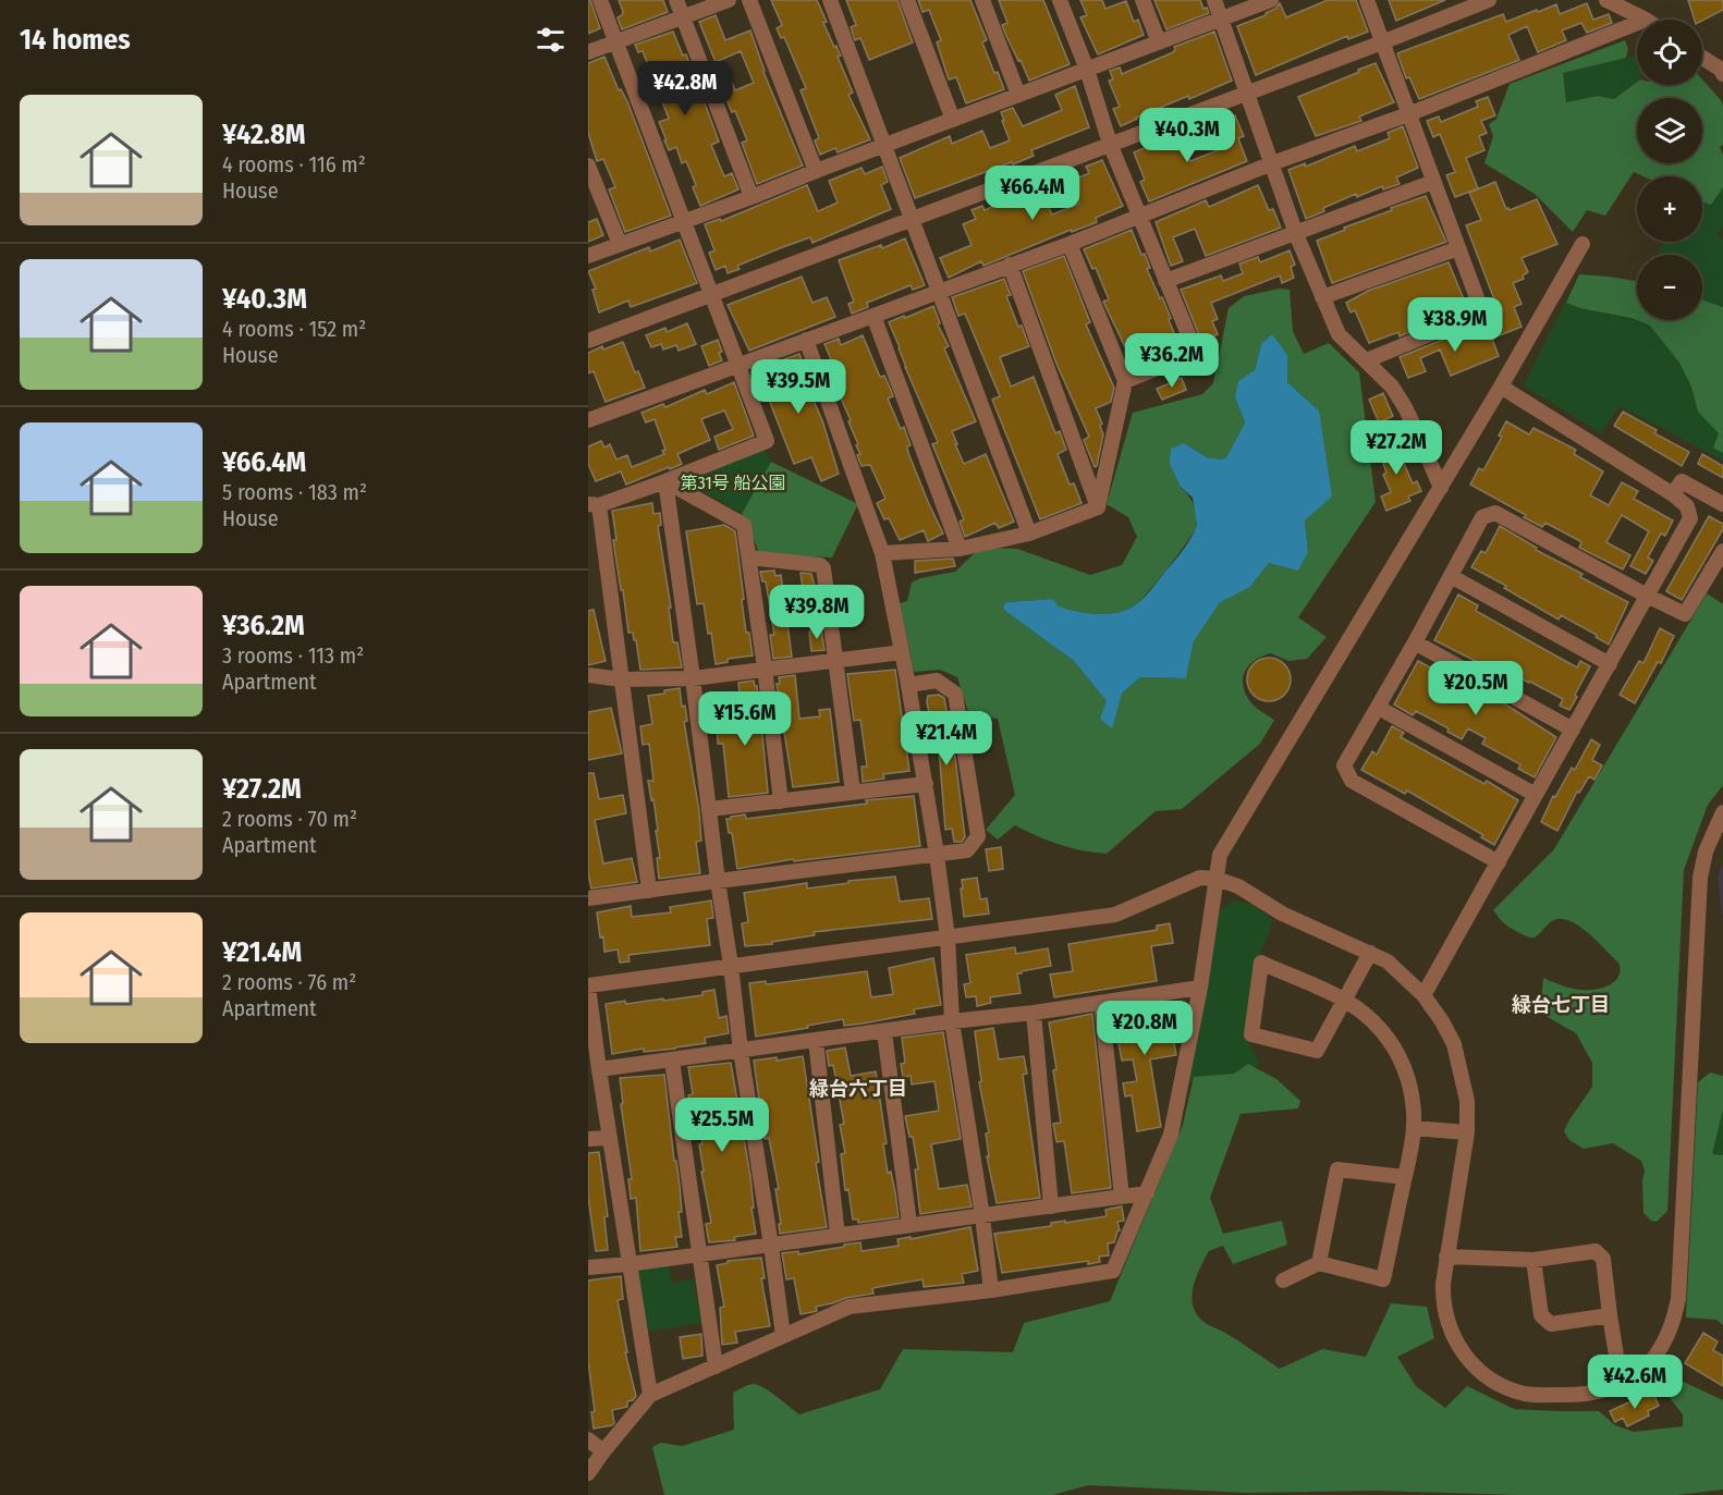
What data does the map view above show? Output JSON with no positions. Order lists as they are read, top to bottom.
{
  "districts": ["緑台七丁目", "緑台六丁目"],
  "parks": ["第31号 船公園"],
  "page": {
    "heading": "14 homes",
    "map_buttons": ["+", "−"],
    "price": [
      "¥42.8M",
      "¥40.3M",
      "¥66.4M",
      "¥38.9M",
      "¥36.2M",
      "¥39.5M",
      "¥27.2M",
      "¥39.8M",
      "¥20.5M",
      "¥15.6M",
      "¥21.4M",
      "¥20.8M",
      "¥25.5M",
      "¥42.6M"
    ],
    "list": [
      {
        "name": "¥42.8M",
        "note": "4 rooms · 116 m² · House"
      },
      {
        "name": "¥40.3M",
        "note": "4 rooms · 152 m² · House"
      },
      {
        "name": "¥66.4M",
        "note": "5 rooms · 183 m² · House"
      },
      {
        "name": "¥36.2M",
        "note": "3 rooms · 113 m² · Apartment"
      },
      {
        "name": "¥27.2M",
        "note": "2 rooms · 70 m² · Apartment"
      },
      {
        "name": "¥21.4M",
        "note": "2 rooms · 76 m² · Apartment"
      }
    ]
  }
}
